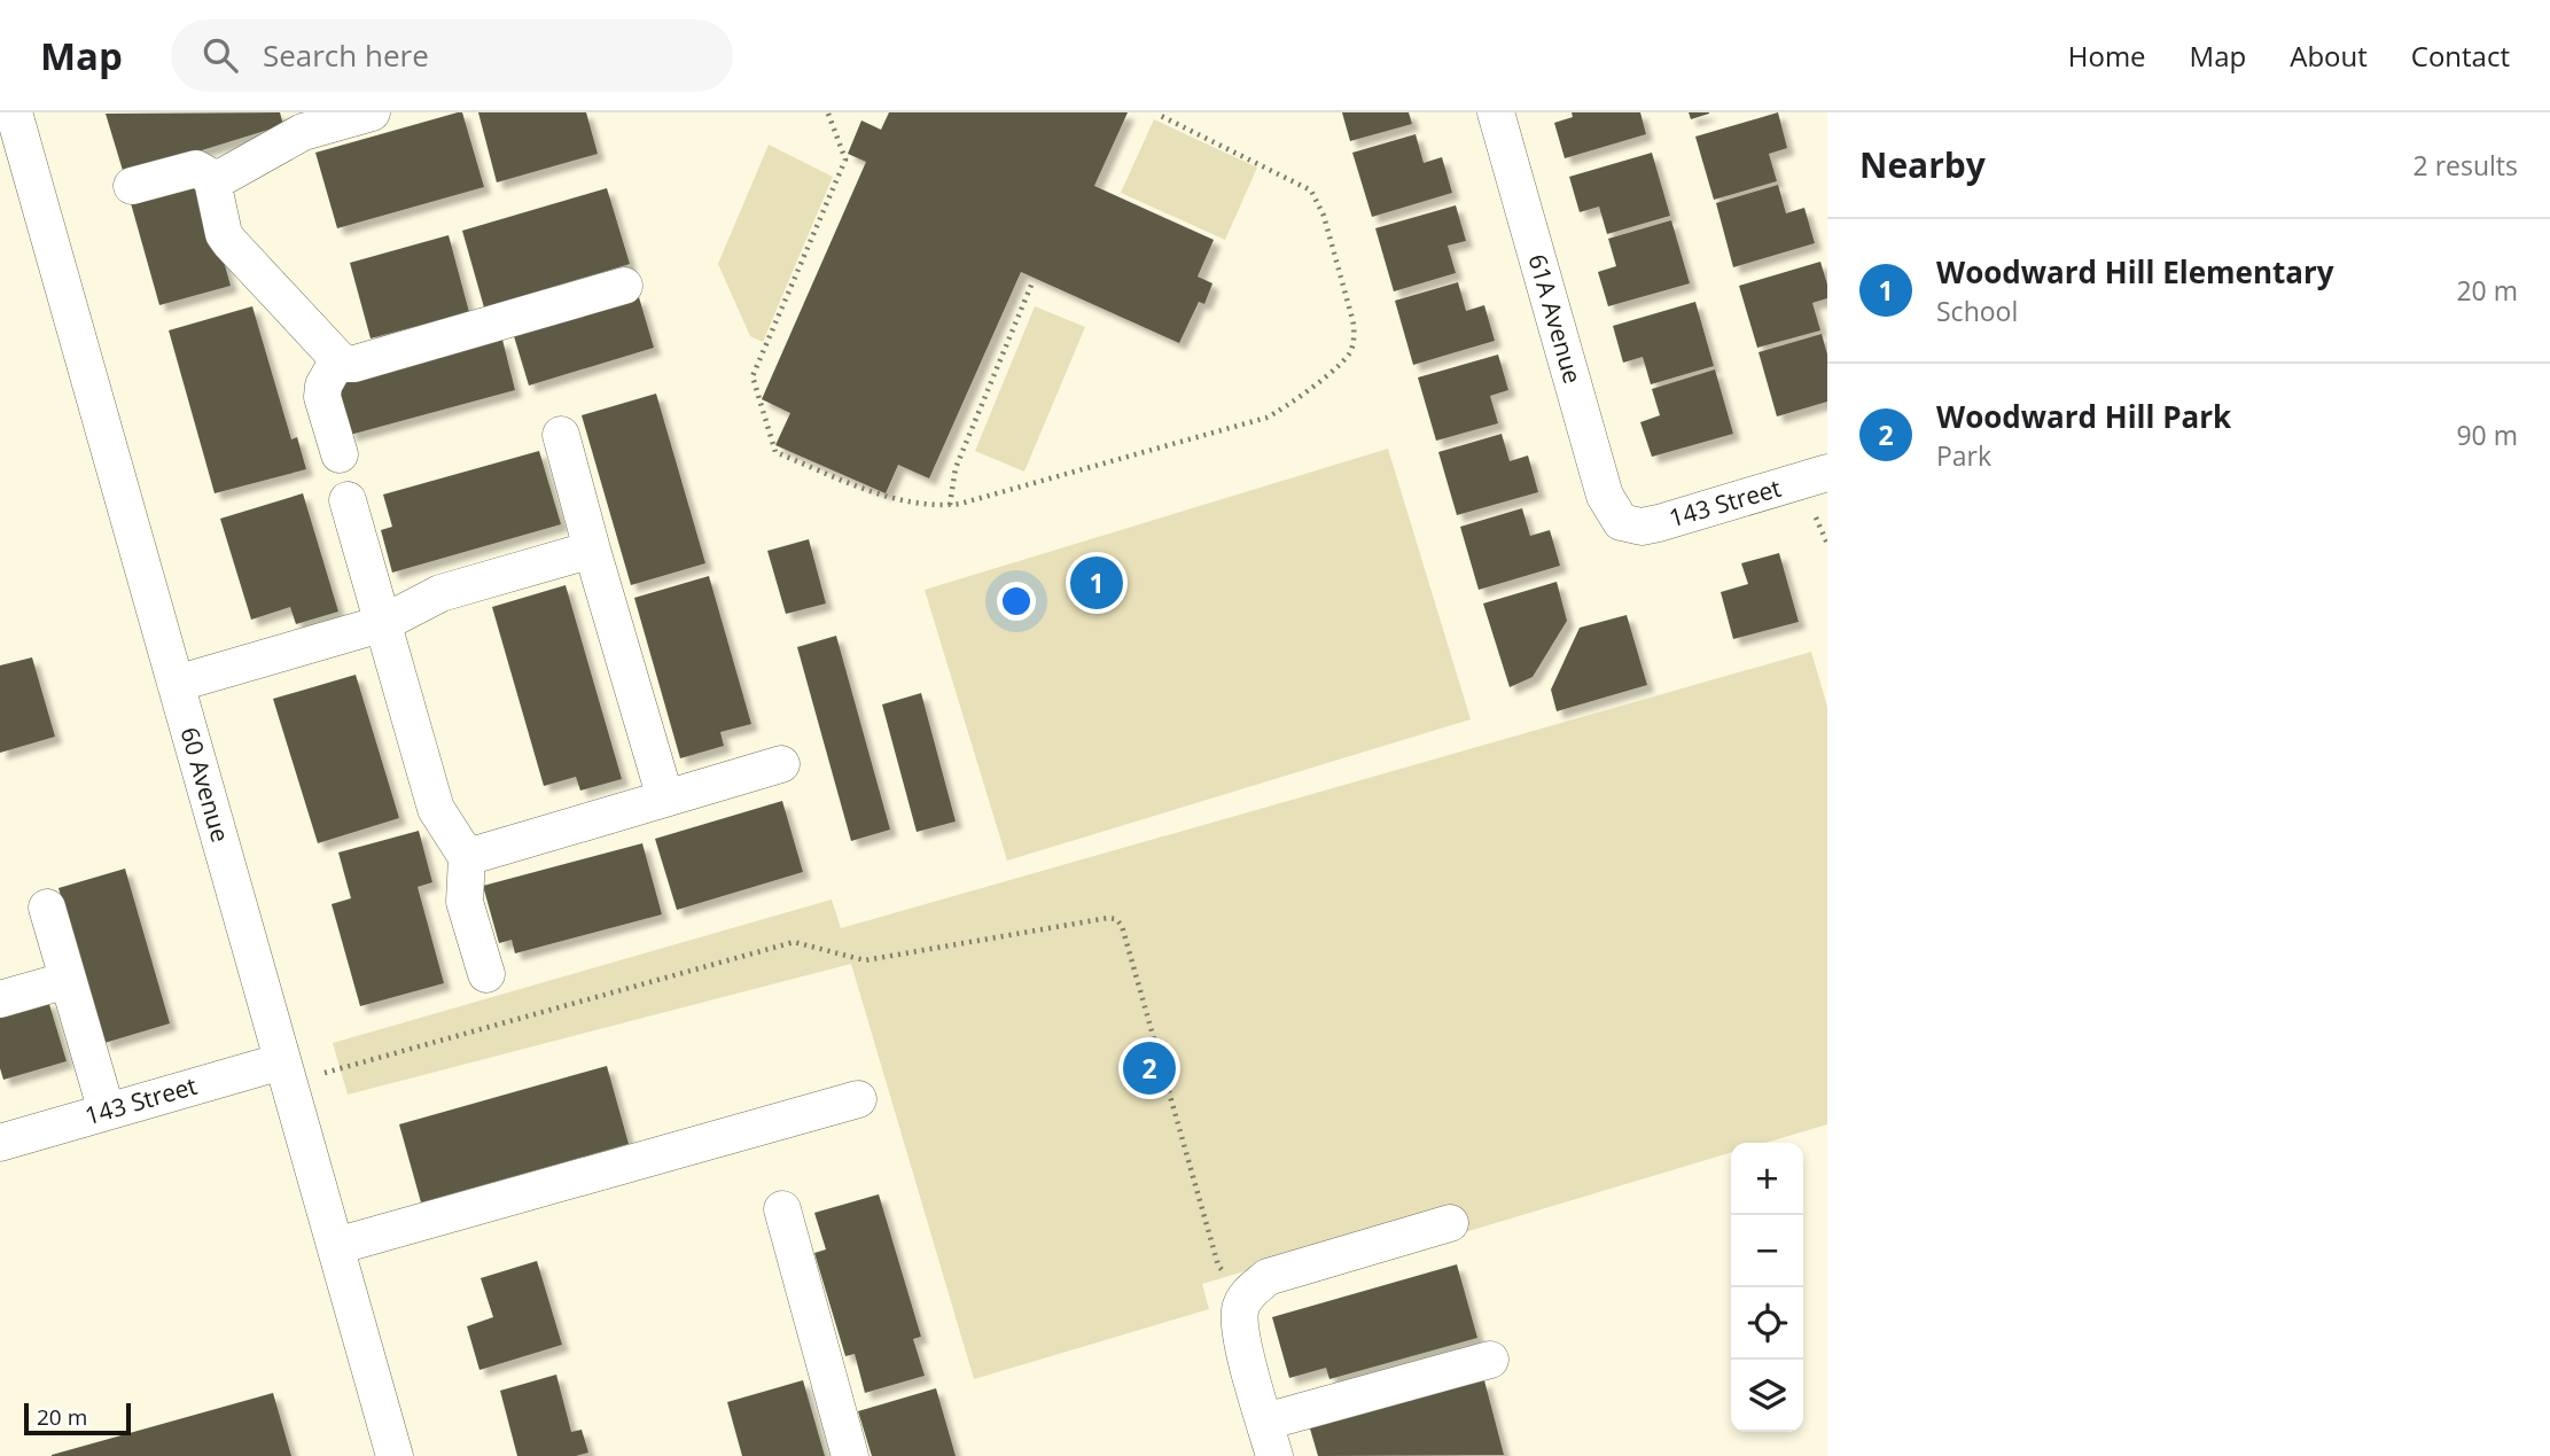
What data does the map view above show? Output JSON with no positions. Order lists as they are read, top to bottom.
{
  "streets": {
    "street": ["61A Avenue", "143 Street", "60 Avenue"]
  },
  "crossings": [
    ["61A Avenue", "143 Street"],
    ["143 Street", "60 Avenue"]
  ],
  "scale_bar": "20 m",
  "page": {
    "header": "Map",
    "search": "Search here",
    "nav": [
      "Home",
      "Map",
      "About",
      "Contact"
    ],
    "heading": ["Nearby", "2 results"],
    "list": [
      {
        "mark": "1",
        "name": "Woodward Hill Elementary",
        "note": "School",
        "value": "20 m"
      },
      {
        "mark": "2",
        "name": "Woodward Hill Park",
        "note": "Park",
        "value": "90 m"
      }
    ],
    "pins": ["1", "2"],
    "map_buttons": ["+", "−"],
    "scale": "20 m"
  }
}
